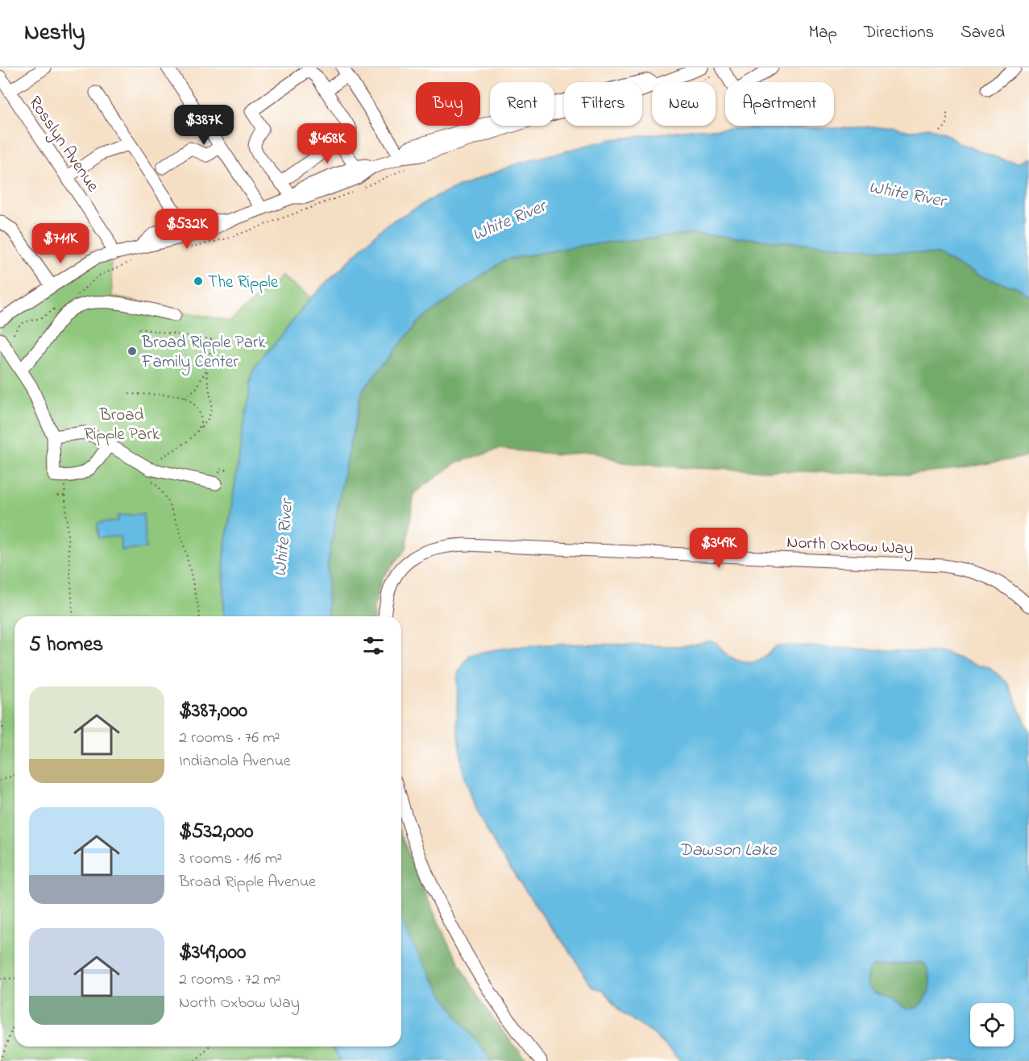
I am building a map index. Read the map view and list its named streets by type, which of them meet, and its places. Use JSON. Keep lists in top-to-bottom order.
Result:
{
  "streets": {
    "street": ["Rosslyn Avenue", "North Oxbow Way"]
  },
  "water": ["White River", "Dawson Lake"],
  "parks": ["Broad Ripple Park"],
  "places": ["The Ripple", "Broad Ripple Park Family Center"],
  "page": {
    "header": "Nestly",
    "nav": ["Map", "Directions", "Saved"],
    "chip": [
      "Buy",
      "Rent",
      "Filters",
      "New",
      "Apartment"
    ],
    "price": [
      "$387K",
      "$468K",
      "$532K",
      "$711K",
      "$349K"
    ],
    "heading": "5 homes",
    "list": [
      {
        "name": "$387,000",
        "note": "2 rooms · 76 m² · Indianola Avenue"
      },
      {
        "name": "$532,000",
        "note": "3 rooms · 116 m² · Broad Ripple Avenue"
      },
      {
        "name": "$349,000",
        "note": "2 rooms · 72 m² · North Oxbow Way"
      }
    ]
  }
}
